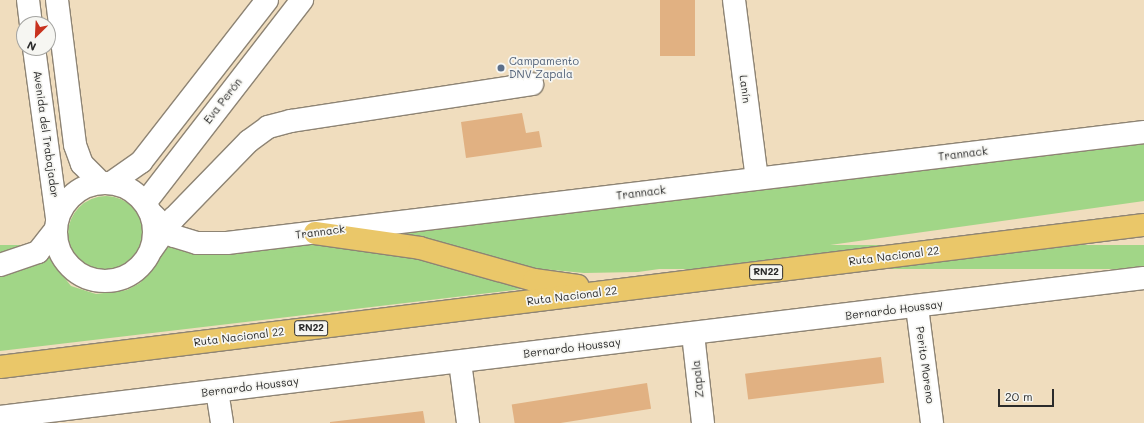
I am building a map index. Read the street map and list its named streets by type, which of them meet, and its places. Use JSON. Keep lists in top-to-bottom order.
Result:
{
  "streets": {
    "main road": ["Ruta Nacional 22", "RN22"],
    "street": [
      "Lanín",
      "Eva Perón",
      "Avenida del Trabajador",
      "Trannack",
      "Bernardo Houssay",
      "Perito Moreno",
      "Zapala"
    ]
  },
  "crossings": [
    ["Lanín", "Trannack"],
    ["Eva Perón", "Avenida del Trabajador"],
    ["Eva Perón", "Trannack"],
    ["Avenida del Trabajador", "Trannack"],
    ["Bernardo Houssay", "Perito Moreno"],
    ["Bernardo Houssay", "Zapala"]
  ],
  "places": ["Campamento DNV Zapala"],
  "scale_bar": "20 m",
  "north": "bottom left"
}
